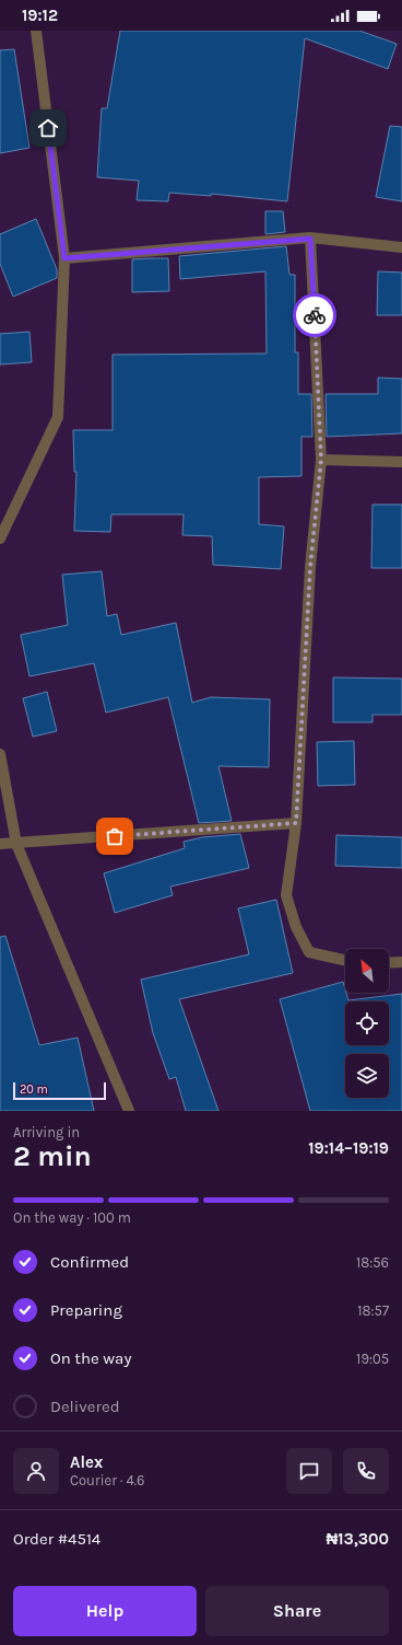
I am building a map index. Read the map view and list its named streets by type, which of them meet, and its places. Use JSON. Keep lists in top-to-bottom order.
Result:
{
  "scale_bar": "20 m",
  "north": "top left",
  "page": {
    "status": "19:12",
    "scale": "20 m",
    "heading": ["2 min", "Arriving in", "19:14–19:19"],
    "panel": [
      "Alex",
      "Courier · 4.6",
      "Order #4514",
      "₦13,300"
    ],
    "bar": "On the way · 100 m",
    "list": [
      ["Confirmed", "18:56"],
      ["Preparing", "18:57"],
      ["On the way", "19:05"],
      "Delivered"
    ],
    "buttons": ["Help", "Share"]
  }
}
